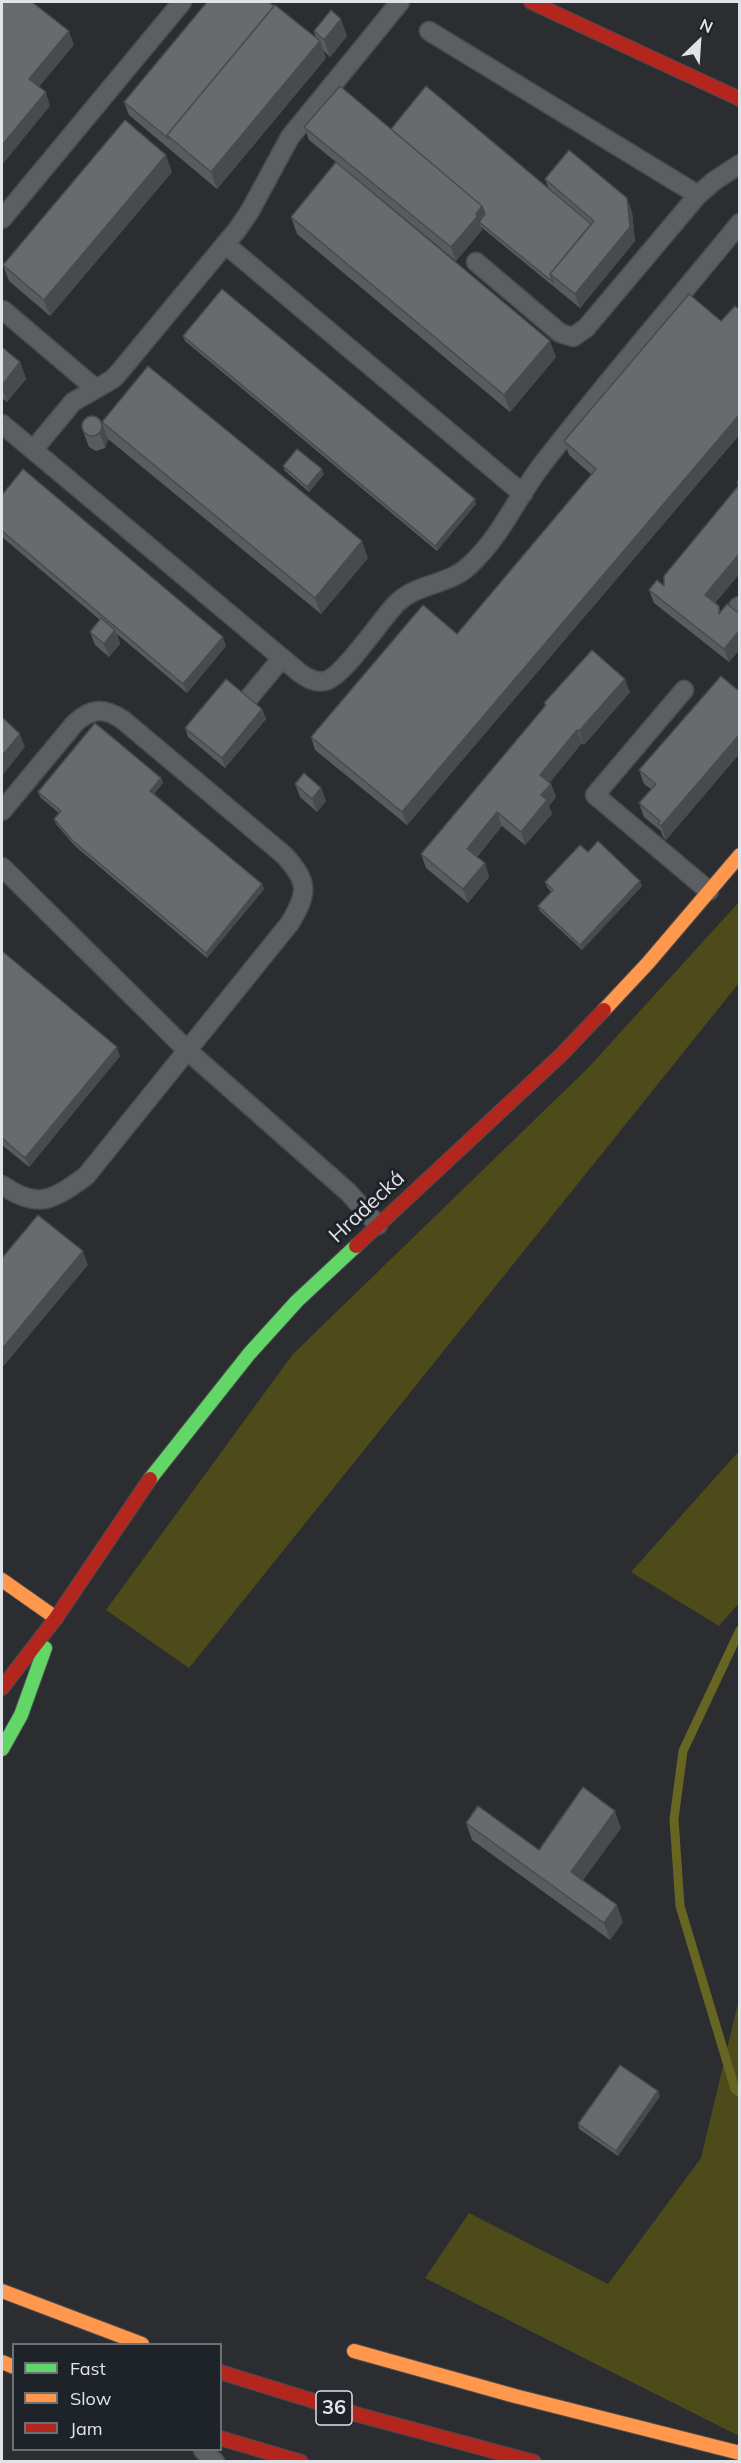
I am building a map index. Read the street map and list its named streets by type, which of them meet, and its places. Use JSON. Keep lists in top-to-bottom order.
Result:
{
  "streets": {
    "main road": ["Hradecká", "36"]
  },
  "legend": ["Fast", "Slow", "Jam"],
  "north": "top right"
}
